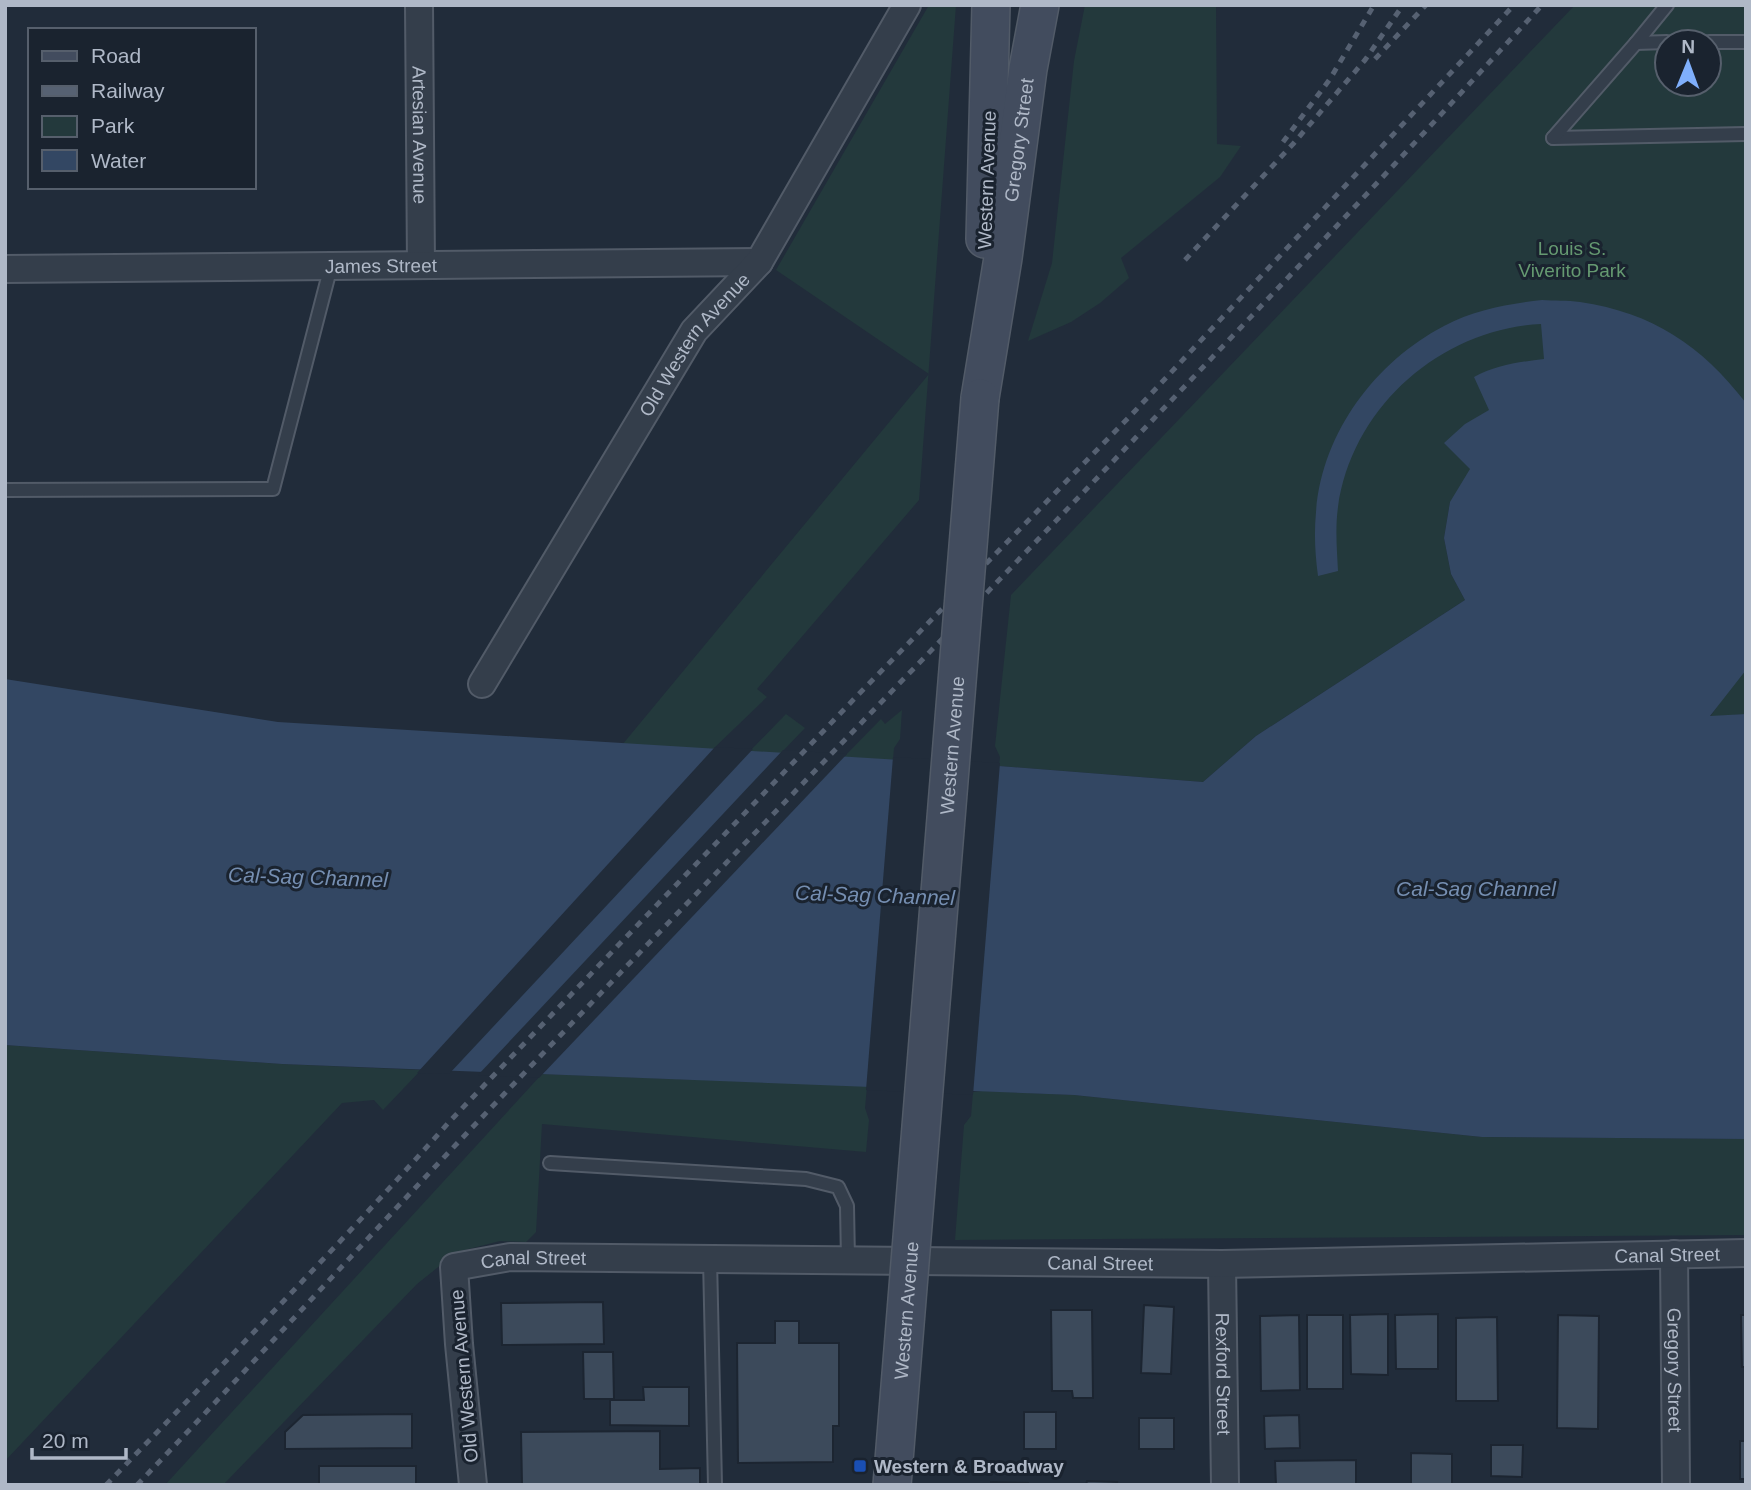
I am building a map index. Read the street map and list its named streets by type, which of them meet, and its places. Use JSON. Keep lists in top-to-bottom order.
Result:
{
  "streets": {
    "main road": ["Gregory Street", "Western Avenue"],
    "street": [
      "Artesian Avenue",
      "James Street",
      "Old Western Avenue",
      "Canal Street",
      "Rexford Street"
    ]
  },
  "crossings": [
    ["Artesian Avenue", "James Street"],
    ["Gregory Street", "Western Avenue"],
    ["Gregory Street", "Canal Street"],
    ["James Street", "Old Western Avenue"],
    ["Old Western Avenue", "Canal Street"],
    ["Canal Street", "Rexford Street"]
  ],
  "water": ["Cal-Sag Channel"],
  "parks": ["Louis S. Viverito Park"],
  "places": {
    "transit": ["Western & Broadway"]
  },
  "legend": [
    "Road",
    "Railway",
    "Park",
    "Water"
  ],
  "scale_bar": "20 m",
  "north": "top"
}
